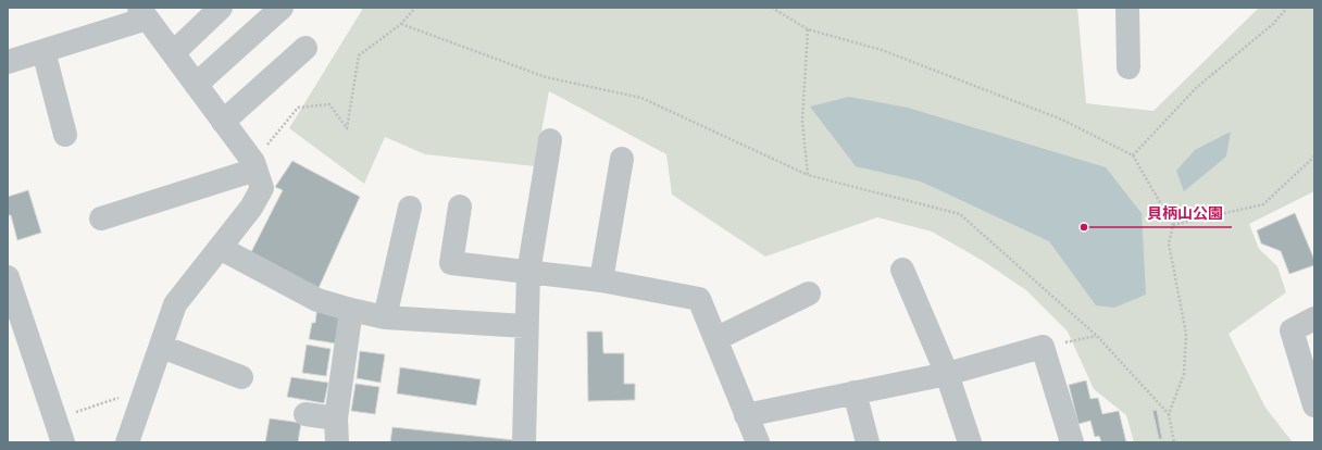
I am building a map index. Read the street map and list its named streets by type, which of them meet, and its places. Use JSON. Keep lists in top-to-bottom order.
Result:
{
  "places": ["貝柄山公園"]
}
